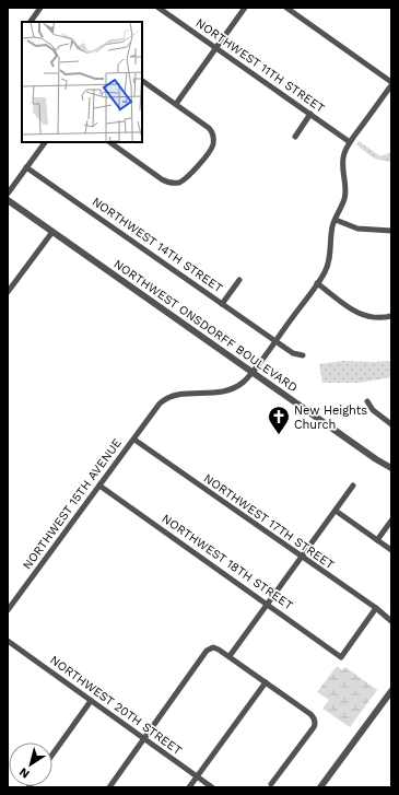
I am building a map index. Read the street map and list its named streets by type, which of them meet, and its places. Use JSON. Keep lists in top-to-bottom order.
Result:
{
  "streets": {
    "street": [
      "NORTHWEST 11TH STREET",
      "NORTHWEST 14TH STREET",
      "NORTHWEST ONSDORFF BOULEVARD",
      "NORTHWEST 15TH AVENUE",
      "NORTHWEST 17TH STREET",
      "NORTHWEST 18TH STREET",
      "NORTHWEST 20TH STREET"
    ]
  },
  "crossings": [
    ["NORTHWEST 11TH STREET", "NORTHWEST 15TH AVENUE"],
    ["NORTHWEST 14TH STREET", "NORTHWEST 15TH AVENUE"],
    ["NORTHWEST ONSDORFF BOULEVARD", "NORTHWEST 15TH AVENUE"],
    ["NORTHWEST 15TH AVENUE", "NORTHWEST 17TH STREET"],
    ["NORTHWEST 15TH AVENUE", "NORTHWEST 18TH STREET"],
    ["NORTHWEST 17TH STREET", "NORTHWEST 18TH STREET"]
  ],
  "places": {
    "church": ["New Heights Church"]
  },
  "north": "bottom left"
}
